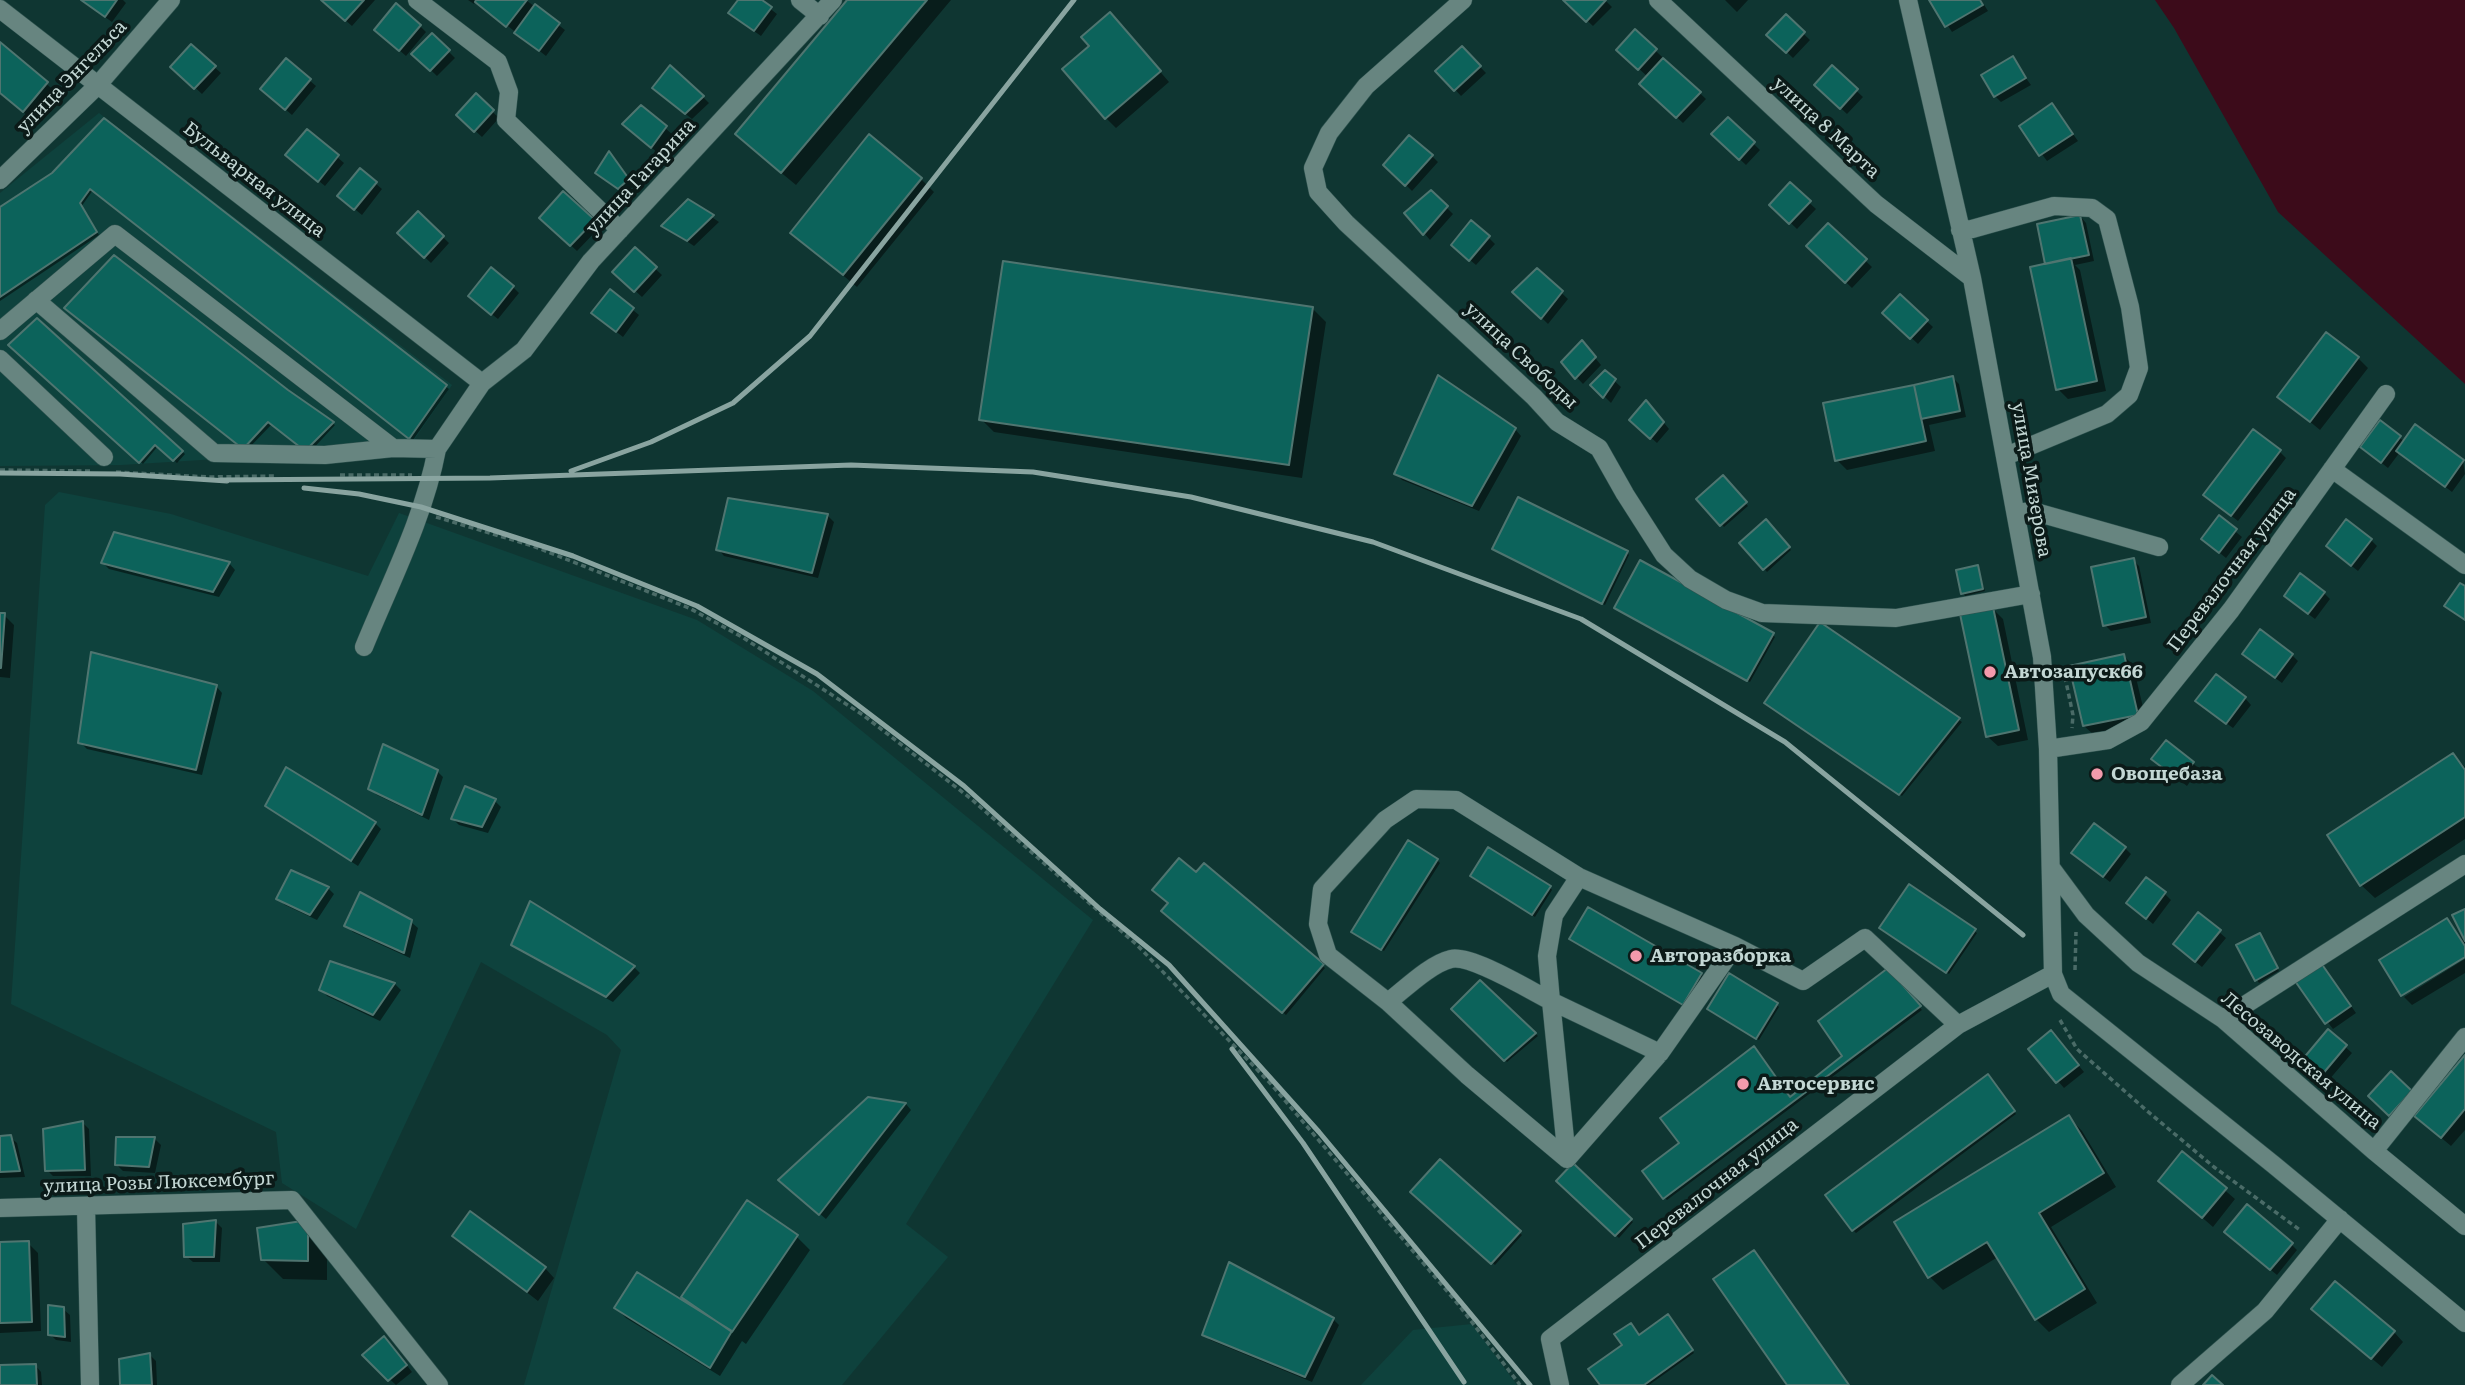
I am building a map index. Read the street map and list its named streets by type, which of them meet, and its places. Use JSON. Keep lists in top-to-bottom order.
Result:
{
  "streets": {
    "street": [
      "улица Энгельса",
      "улица 8 Марта",
      "улица Гагарина",
      "Бульварная улица",
      "улица Свободы",
      "улица Мизерова",
      "Перевалочная улица",
      "Лесозаводская улица",
      "улица Розы Люксембург"
    ]
  },
  "crossings": [
    ["улица Энгельса", "Бульварная улица"],
    ["улица 8 Марта", "улица Мизерова"],
    ["улица Гагарина", "Бульварная улица"],
    ["улица Свободы", "улица Мизерова"],
    ["улица Мизерова", "Перевалочная улица"],
    ["улица Мизерова", "Лесозаводская улица"]
  ],
  "places": [
    "Автозапуск66",
    "Овощебаза",
    "Авторазборка",
    "Автосервис"
  ]
}
